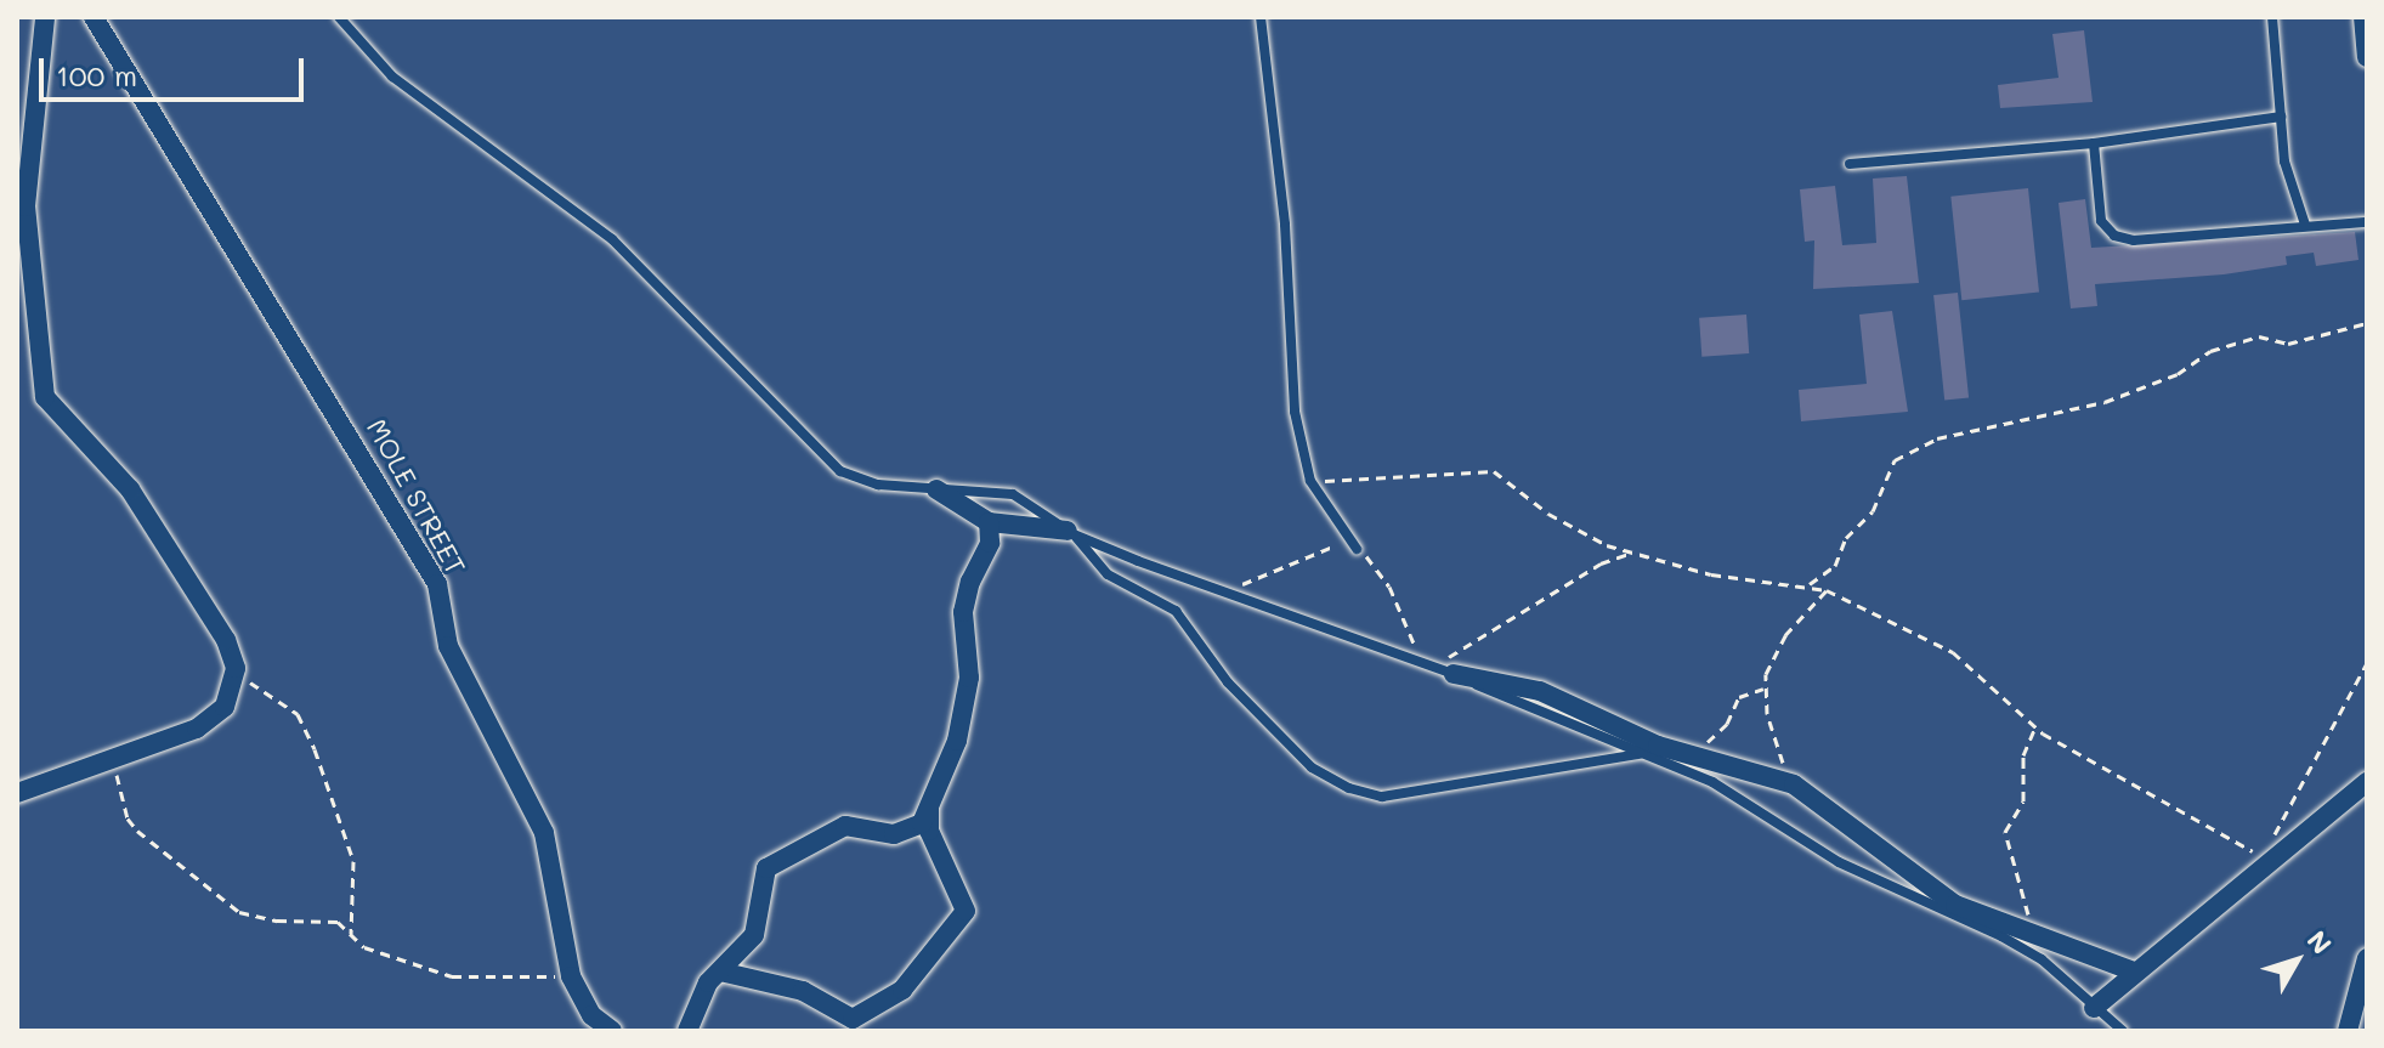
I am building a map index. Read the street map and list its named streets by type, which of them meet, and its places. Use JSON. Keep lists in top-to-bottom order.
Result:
{
  "streets": {
    "street": ["MOLE STREET"]
  },
  "scale_bar": "100 m",
  "north": "top right"
}
